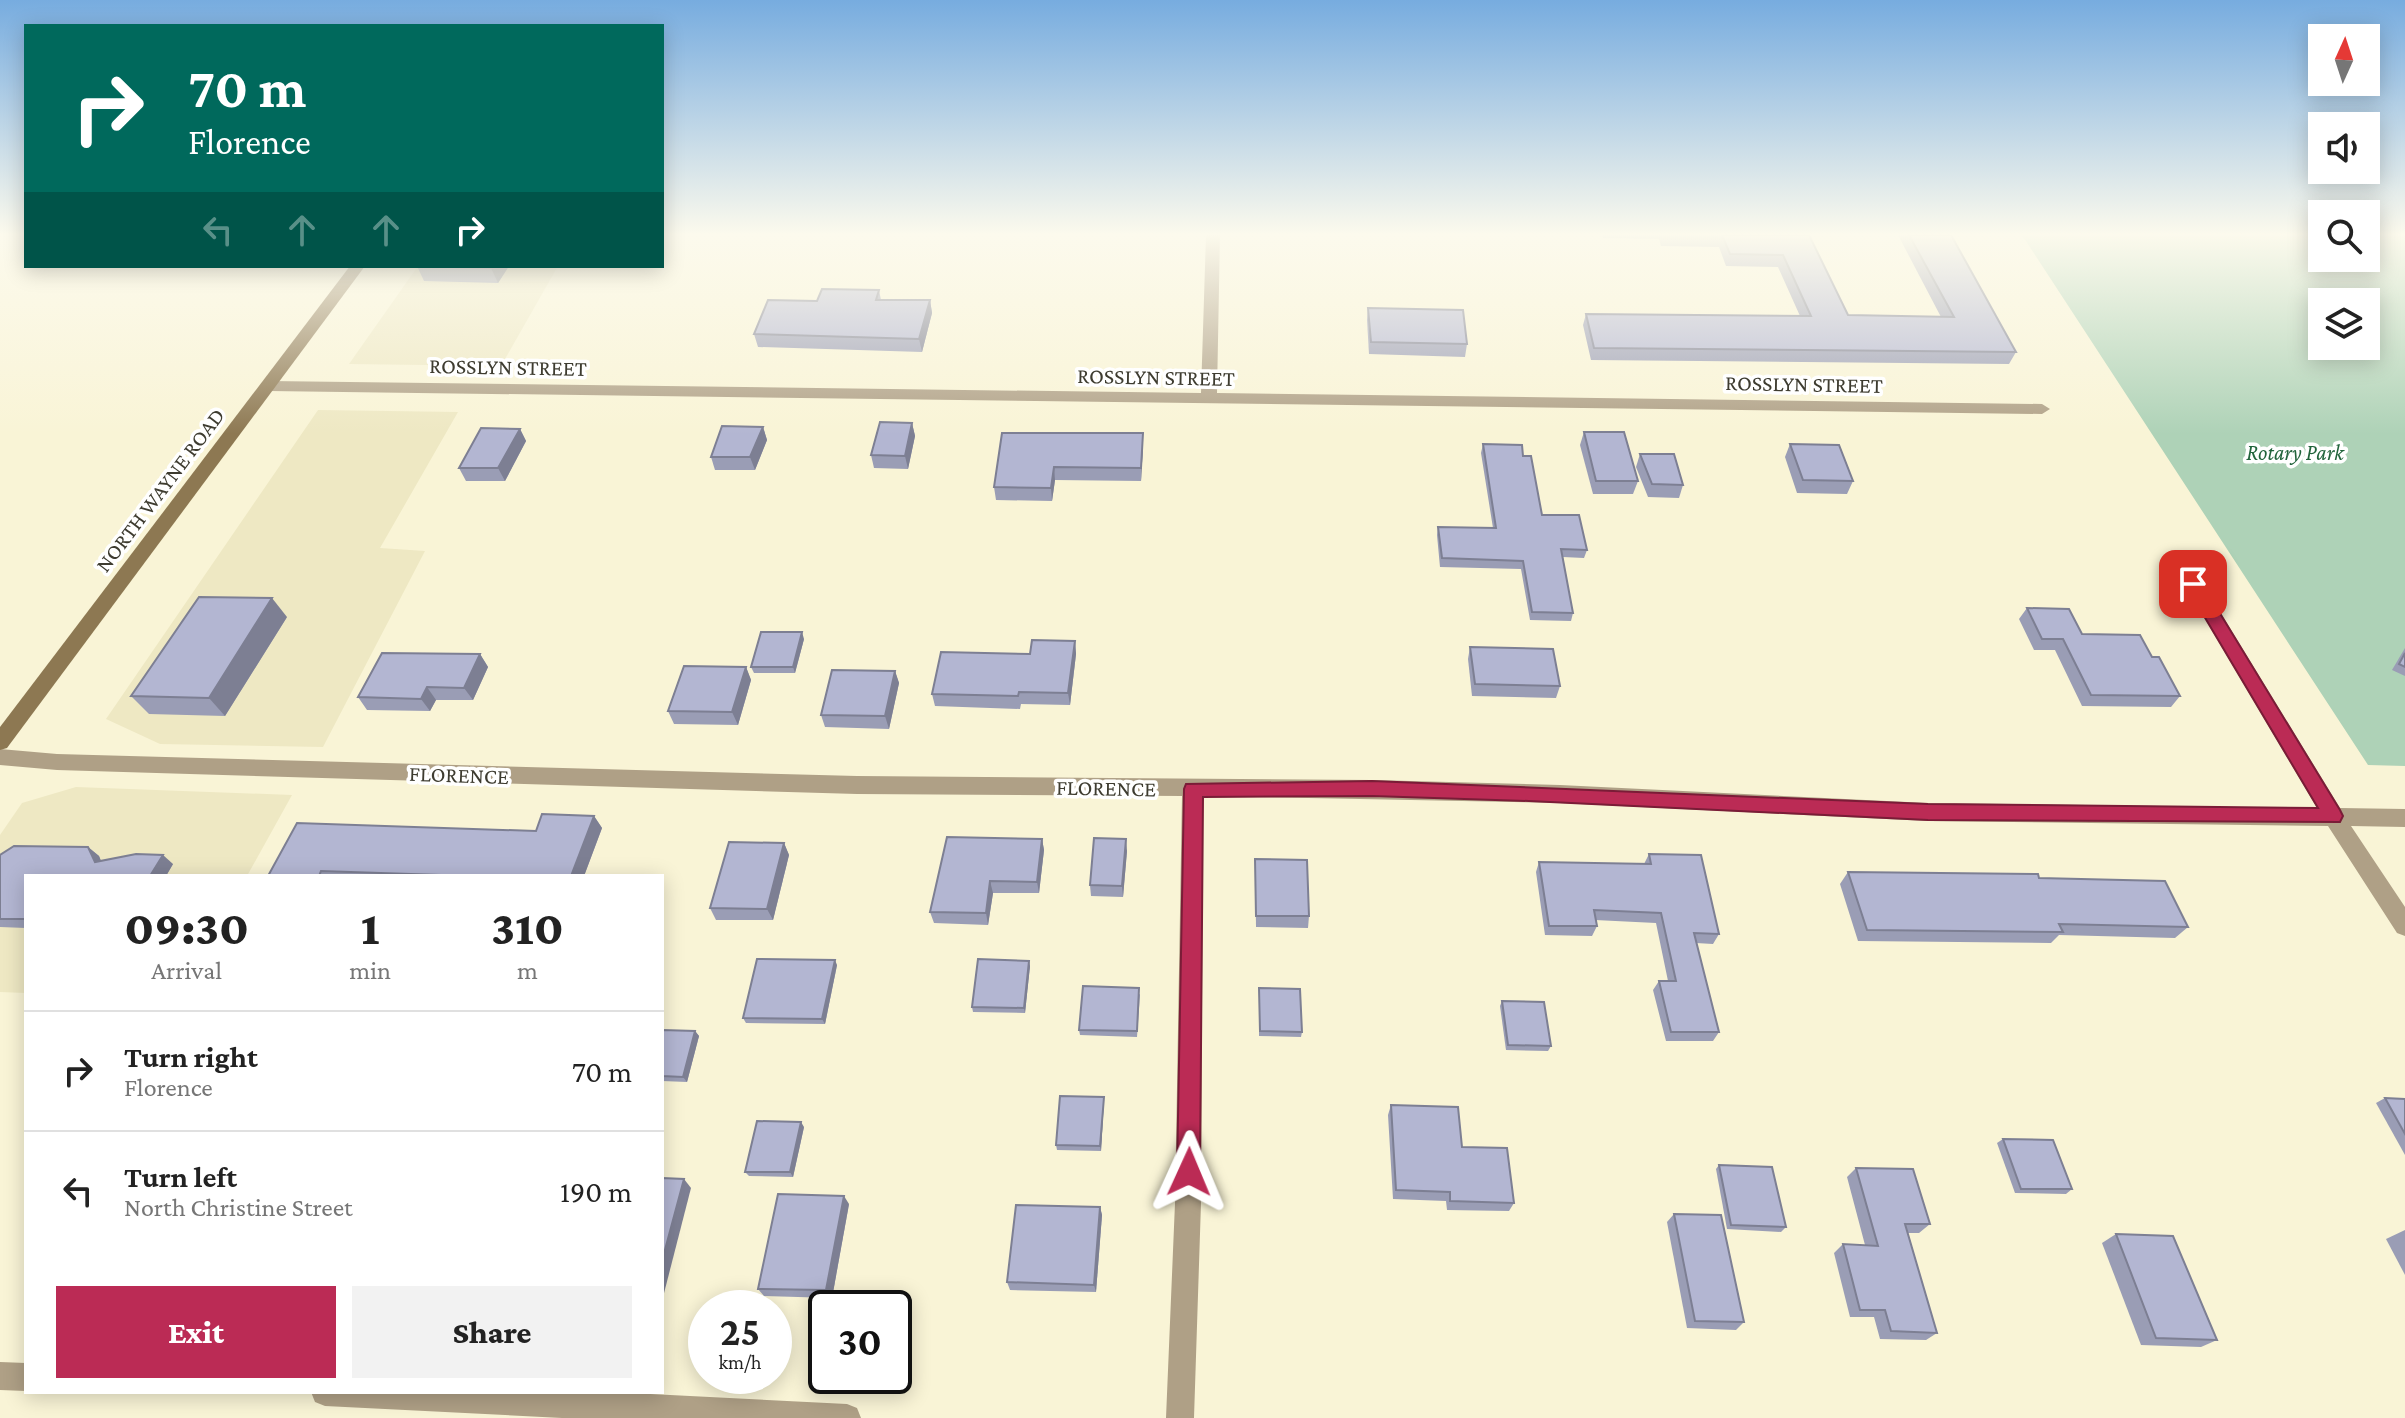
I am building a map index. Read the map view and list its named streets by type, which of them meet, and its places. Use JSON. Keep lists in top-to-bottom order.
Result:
{
  "streets": {
    "main road": ["NORTH WAYNE ROAD"],
    "street": ["ROSSLYN STREET", "FLORENCE"]
  },
  "crossings": [
    ["ROSSLYN STREET", "NORTH WAYNE ROAD"]
  ],
  "parks": ["Rotary Park"],
  "north": "top",
  "page": {
    "turn": ["70 m", "Florence"],
    "eta": [
      "09:30",
      "Arrival",
      "1",
      "min",
      "310",
      "m"
    ],
    "list": [
      {
        "name": "Turn right",
        "note": "Florence",
        "value": "70 m"
      },
      {
        "name": "Turn left",
        "note": "North Christine Street",
        "value": "190 m"
      }
    ],
    "buttons": ["Exit", "Share"],
    "speed": "25 km/h",
    "limit": "30"
  }
}
